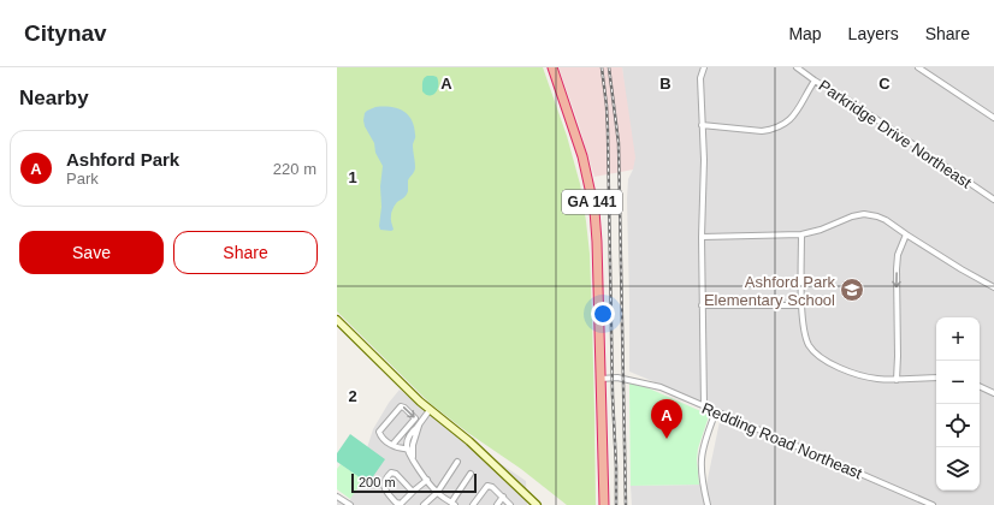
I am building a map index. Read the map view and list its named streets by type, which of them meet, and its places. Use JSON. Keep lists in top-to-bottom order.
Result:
{
  "streets": {
    "highway": ["GA 141"],
    "street": ["Parkridge Drive Northeast", "Redding Road Northeast"]
  },
  "crossings": [
    ["GA 141", "Redding Road Northeast"]
  ],
  "places": {
    "school or university": ["Ashford Park Elementary School"]
  },
  "scale_bar": "200 m",
  "page": {
    "header": "Citynav",
    "nav": ["Map", "Layers", "Share"],
    "heading": "Nearby",
    "list": [
      {
        "mark": "A",
        "name": "Ashford Park",
        "note": "Park",
        "value": "220 m"
      }
    ],
    "buttons": ["Save", "Share"],
    "map_buttons": ["+", "−"],
    "pins": "A",
    "scale": "200 m"
  },
  "grid": {
    "columns": ["A", "B", "C"],
    "rows": ["1", "2"]
  }
}
